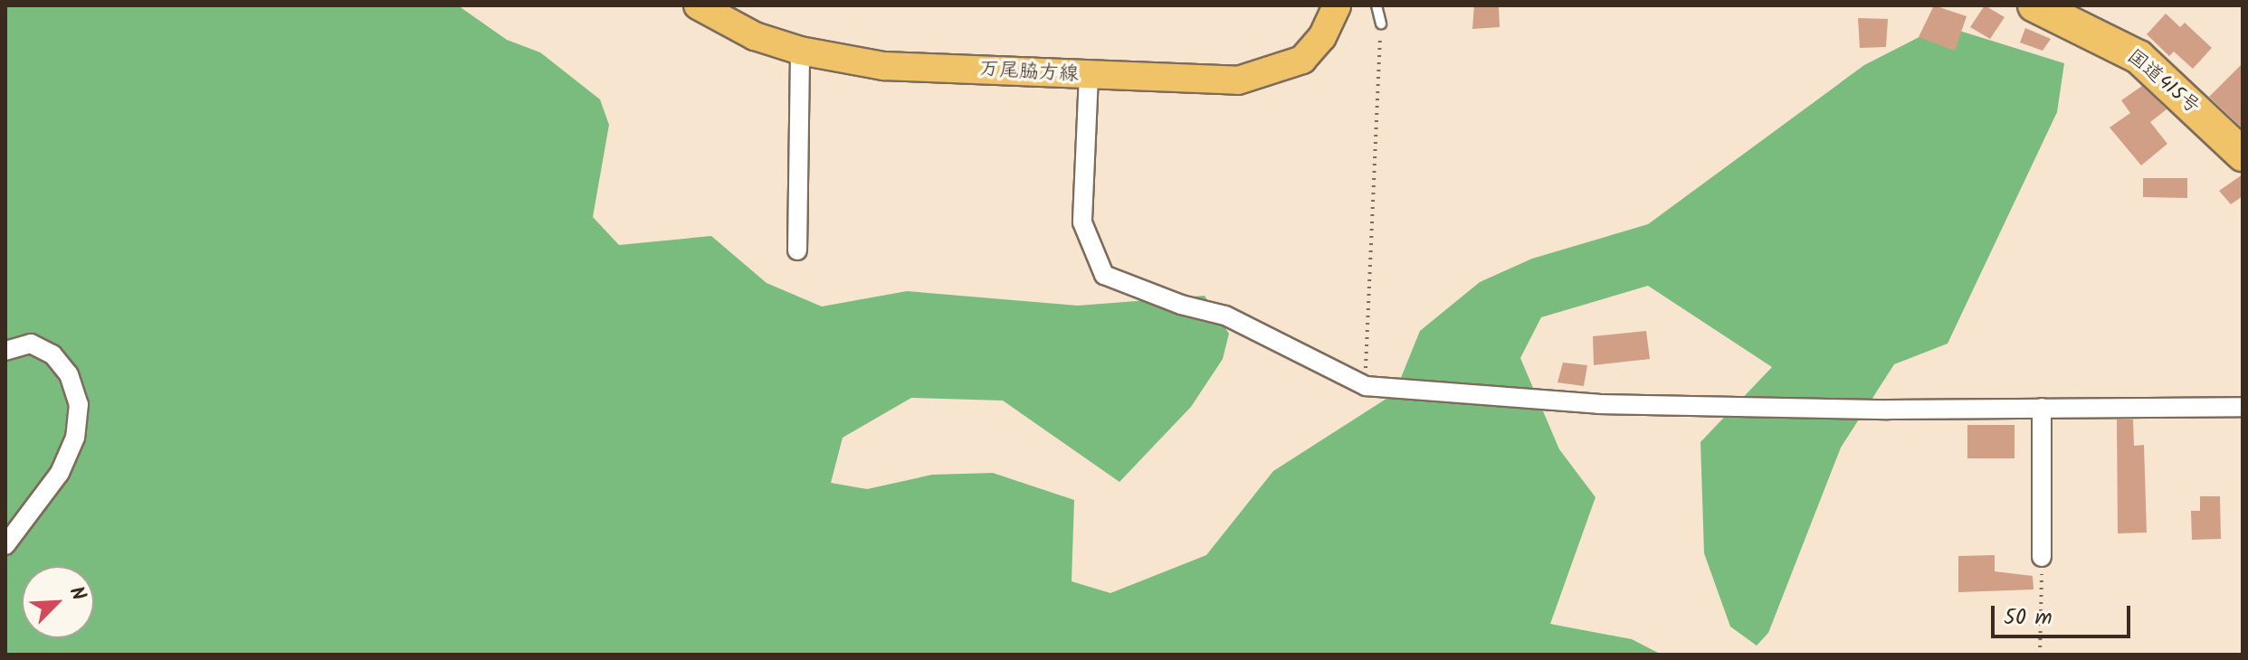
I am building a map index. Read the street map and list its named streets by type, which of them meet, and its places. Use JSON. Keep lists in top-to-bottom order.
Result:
{
  "streets": {
    "highway": ["国道415号"],
    "main road": ["万尾脇方線"]
  },
  "scale_bar": "50 m",
  "north": "top right"
}
